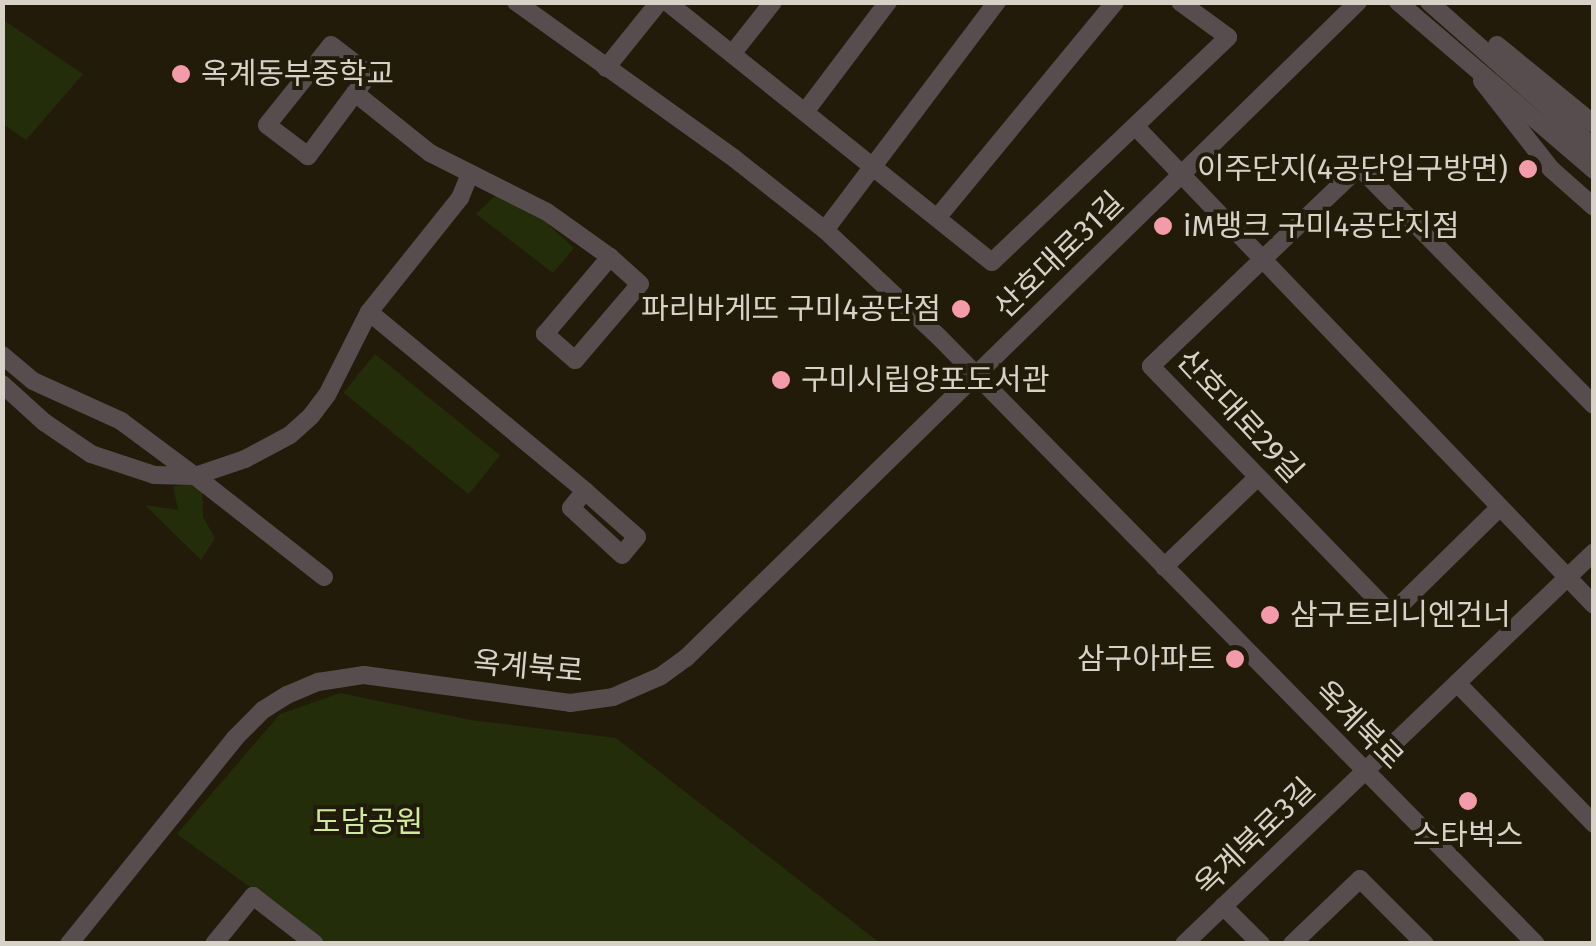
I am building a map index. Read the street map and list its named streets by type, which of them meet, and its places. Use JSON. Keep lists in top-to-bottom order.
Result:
{
  "streets": {
    "street": [
      "산호대로31길",
      "산호대로29길",
      "옥계북로",
      "옥계북로3길"
    ]
  },
  "crossings": [
    ["산호대로31길", "옥계북로"],
    ["옥계북로", "옥계북로3길"]
  ],
  "parks": ["도담공원"],
  "places": [
    "옥계동부중학교",
    "이주단지(4공단입구방면)",
    "iM뱅크 구미4공단지점",
    "파리바게뜨 구미4공단점",
    "구미시립양포도서관",
    "삼구트리니엔건너",
    "삼구아파트",
    "스타벅스"
  ]
}
